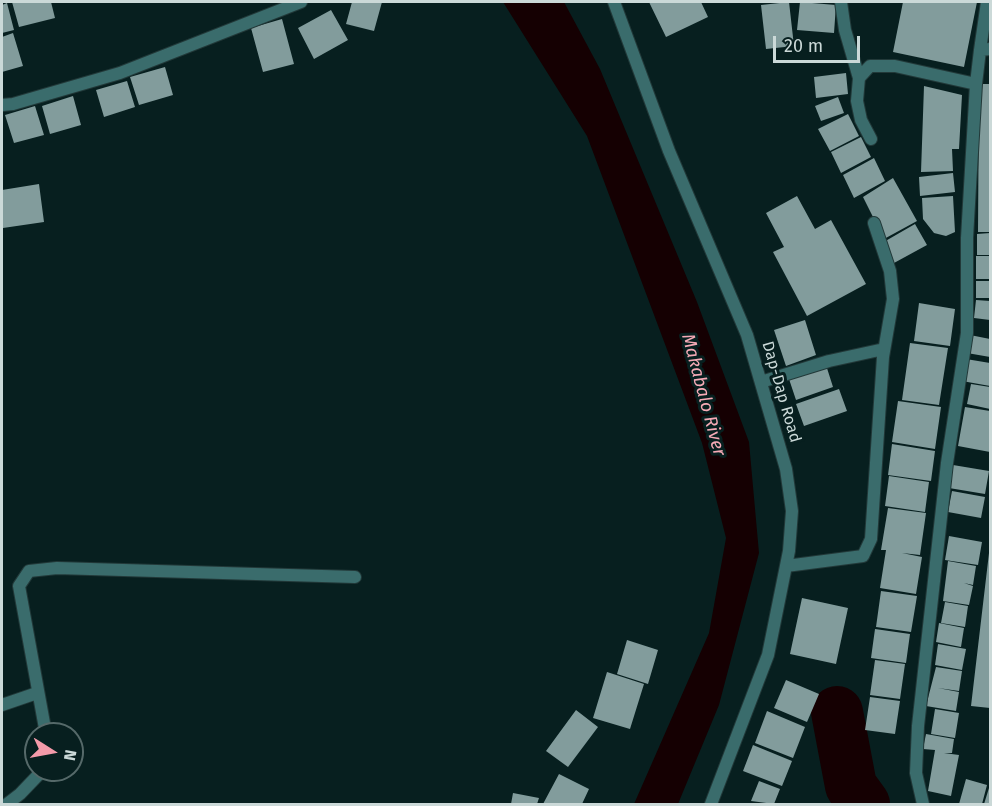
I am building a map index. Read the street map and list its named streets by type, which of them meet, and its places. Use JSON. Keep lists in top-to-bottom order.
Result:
{
  "streets": {
    "street": ["Dap-Dap Road"]
  },
  "water": ["Makabalo River"],
  "scale_bar": "20 m",
  "north": "right"
}
